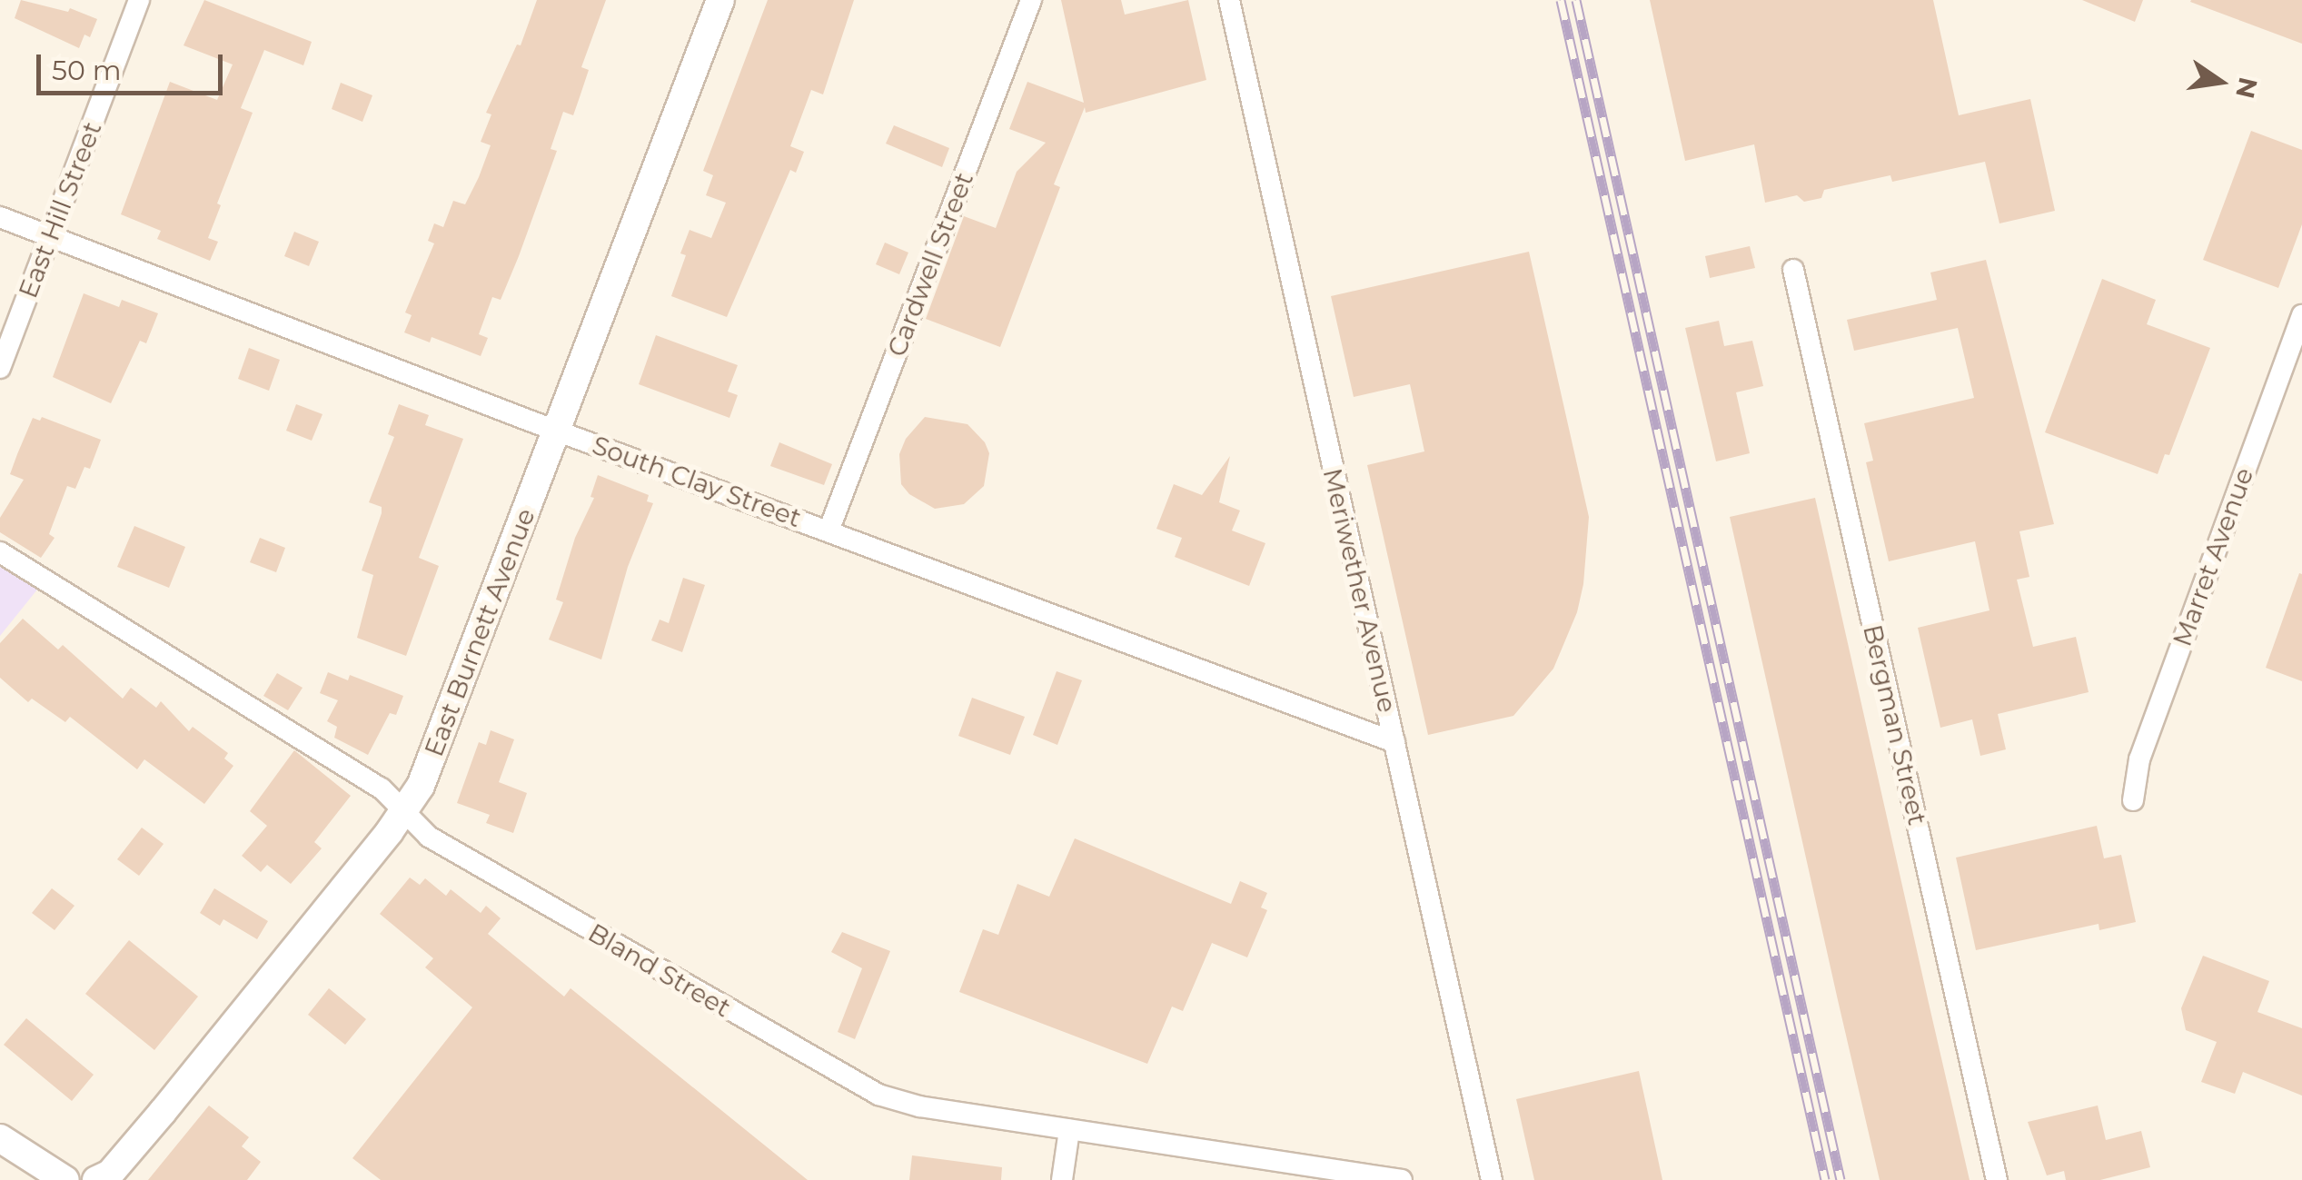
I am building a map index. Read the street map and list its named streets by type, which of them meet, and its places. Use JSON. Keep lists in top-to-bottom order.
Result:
{
  "streets": {
    "street": [
      "East Hill Street",
      "Cardwell Street",
      "South Clay Street",
      "Marret Avenue",
      "Meriwether Avenue",
      "East Burnett Avenue",
      "Bergman Street",
      "Bland Street"
    ]
  },
  "crossings": [
    ["East Hill Street", "South Clay Street"],
    ["Cardwell Street", "South Clay Street"],
    ["South Clay Street", "Meriwether Avenue"],
    ["South Clay Street", "East Burnett Avenue"],
    ["East Burnett Avenue", "Bland Street"]
  ],
  "scale_bar": "50 m",
  "north": "right"
}
